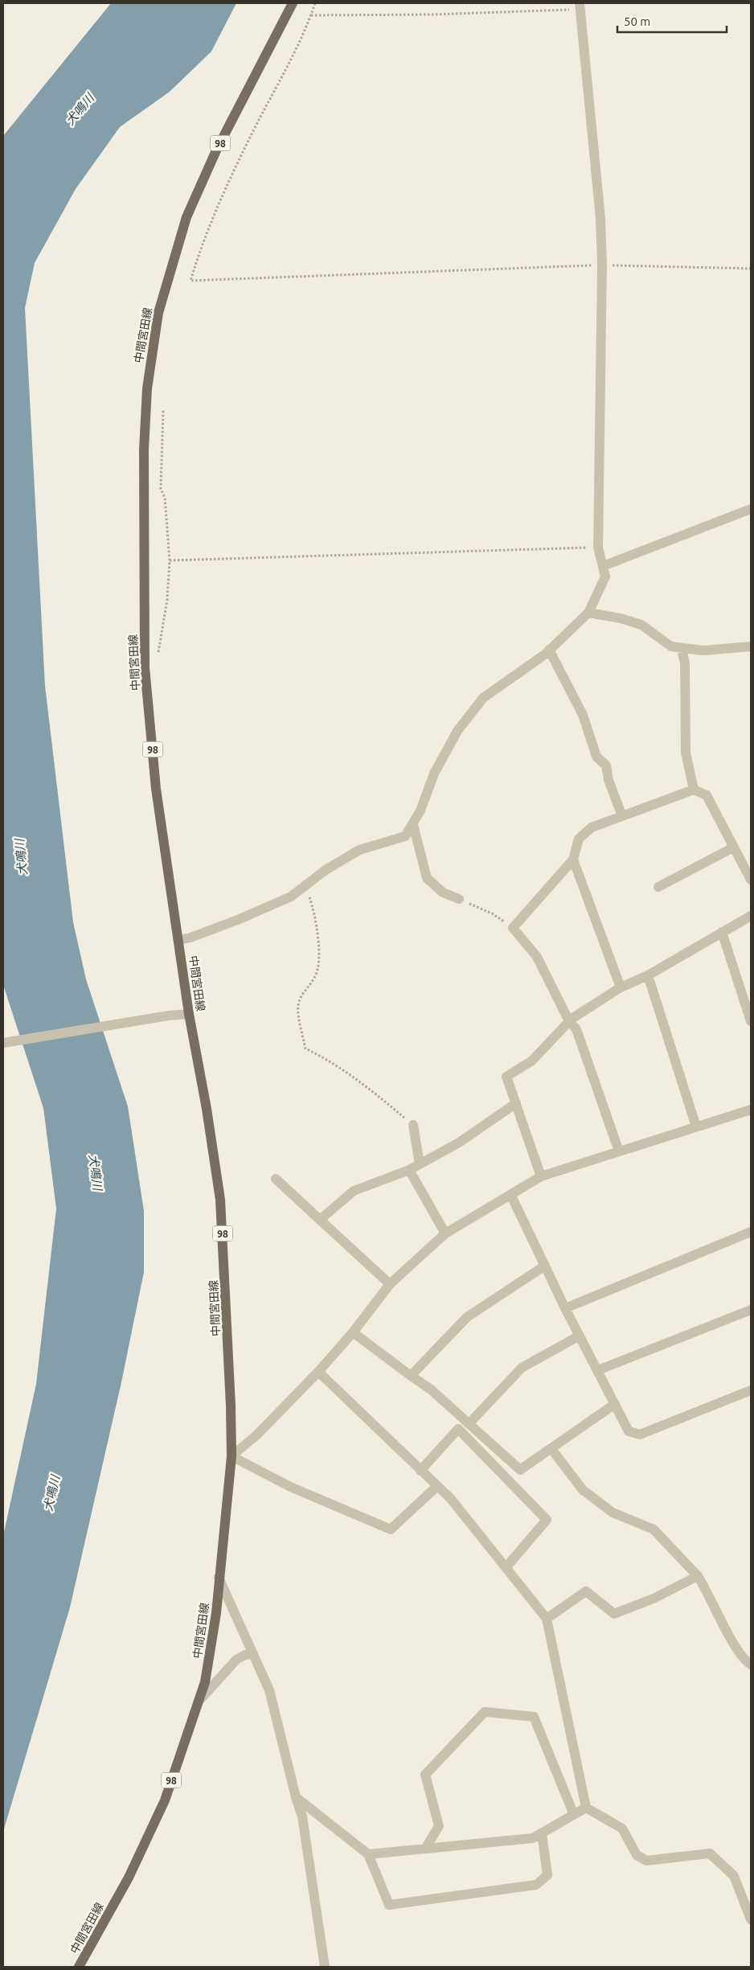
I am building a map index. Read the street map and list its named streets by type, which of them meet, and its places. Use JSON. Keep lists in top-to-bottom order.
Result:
{
  "streets": {
    "main road": ["98", "中間宮田線"]
  },
  "water": ["犬鳴川"],
  "scale_bar": "50 m"
}
